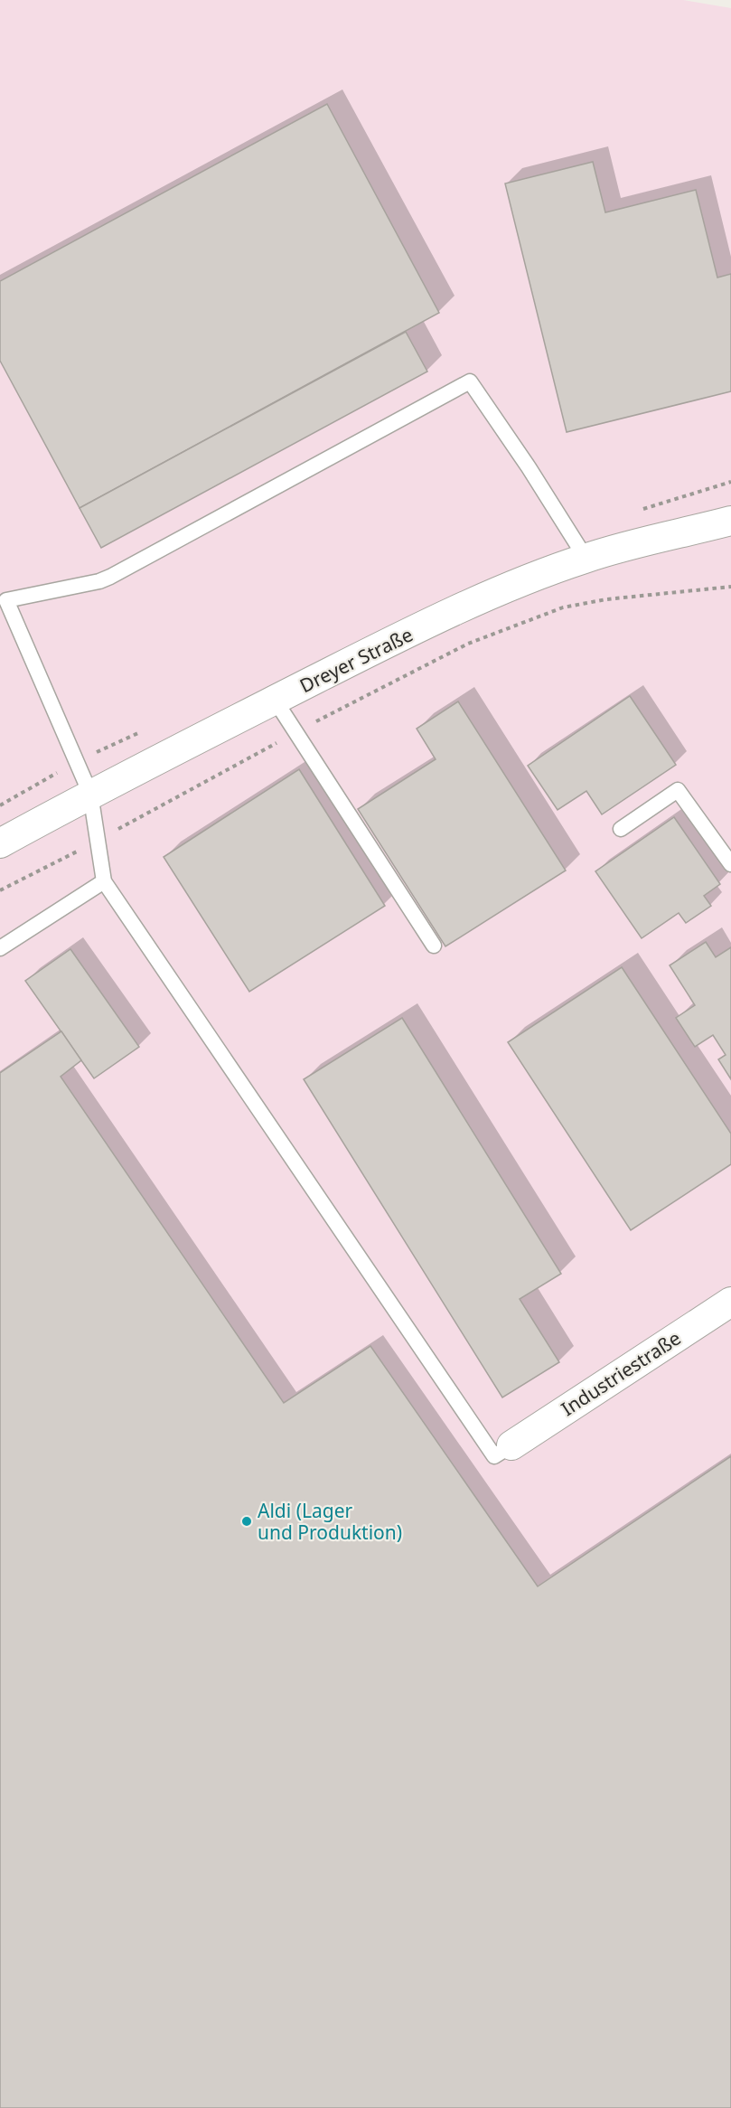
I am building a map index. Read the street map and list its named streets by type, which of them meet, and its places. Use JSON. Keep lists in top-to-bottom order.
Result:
{
  "streets": {
    "street": ["Dreyer Straße", "Industriestraße"]
  },
  "places": ["Aldi (Lager und Produktion)"]
}
